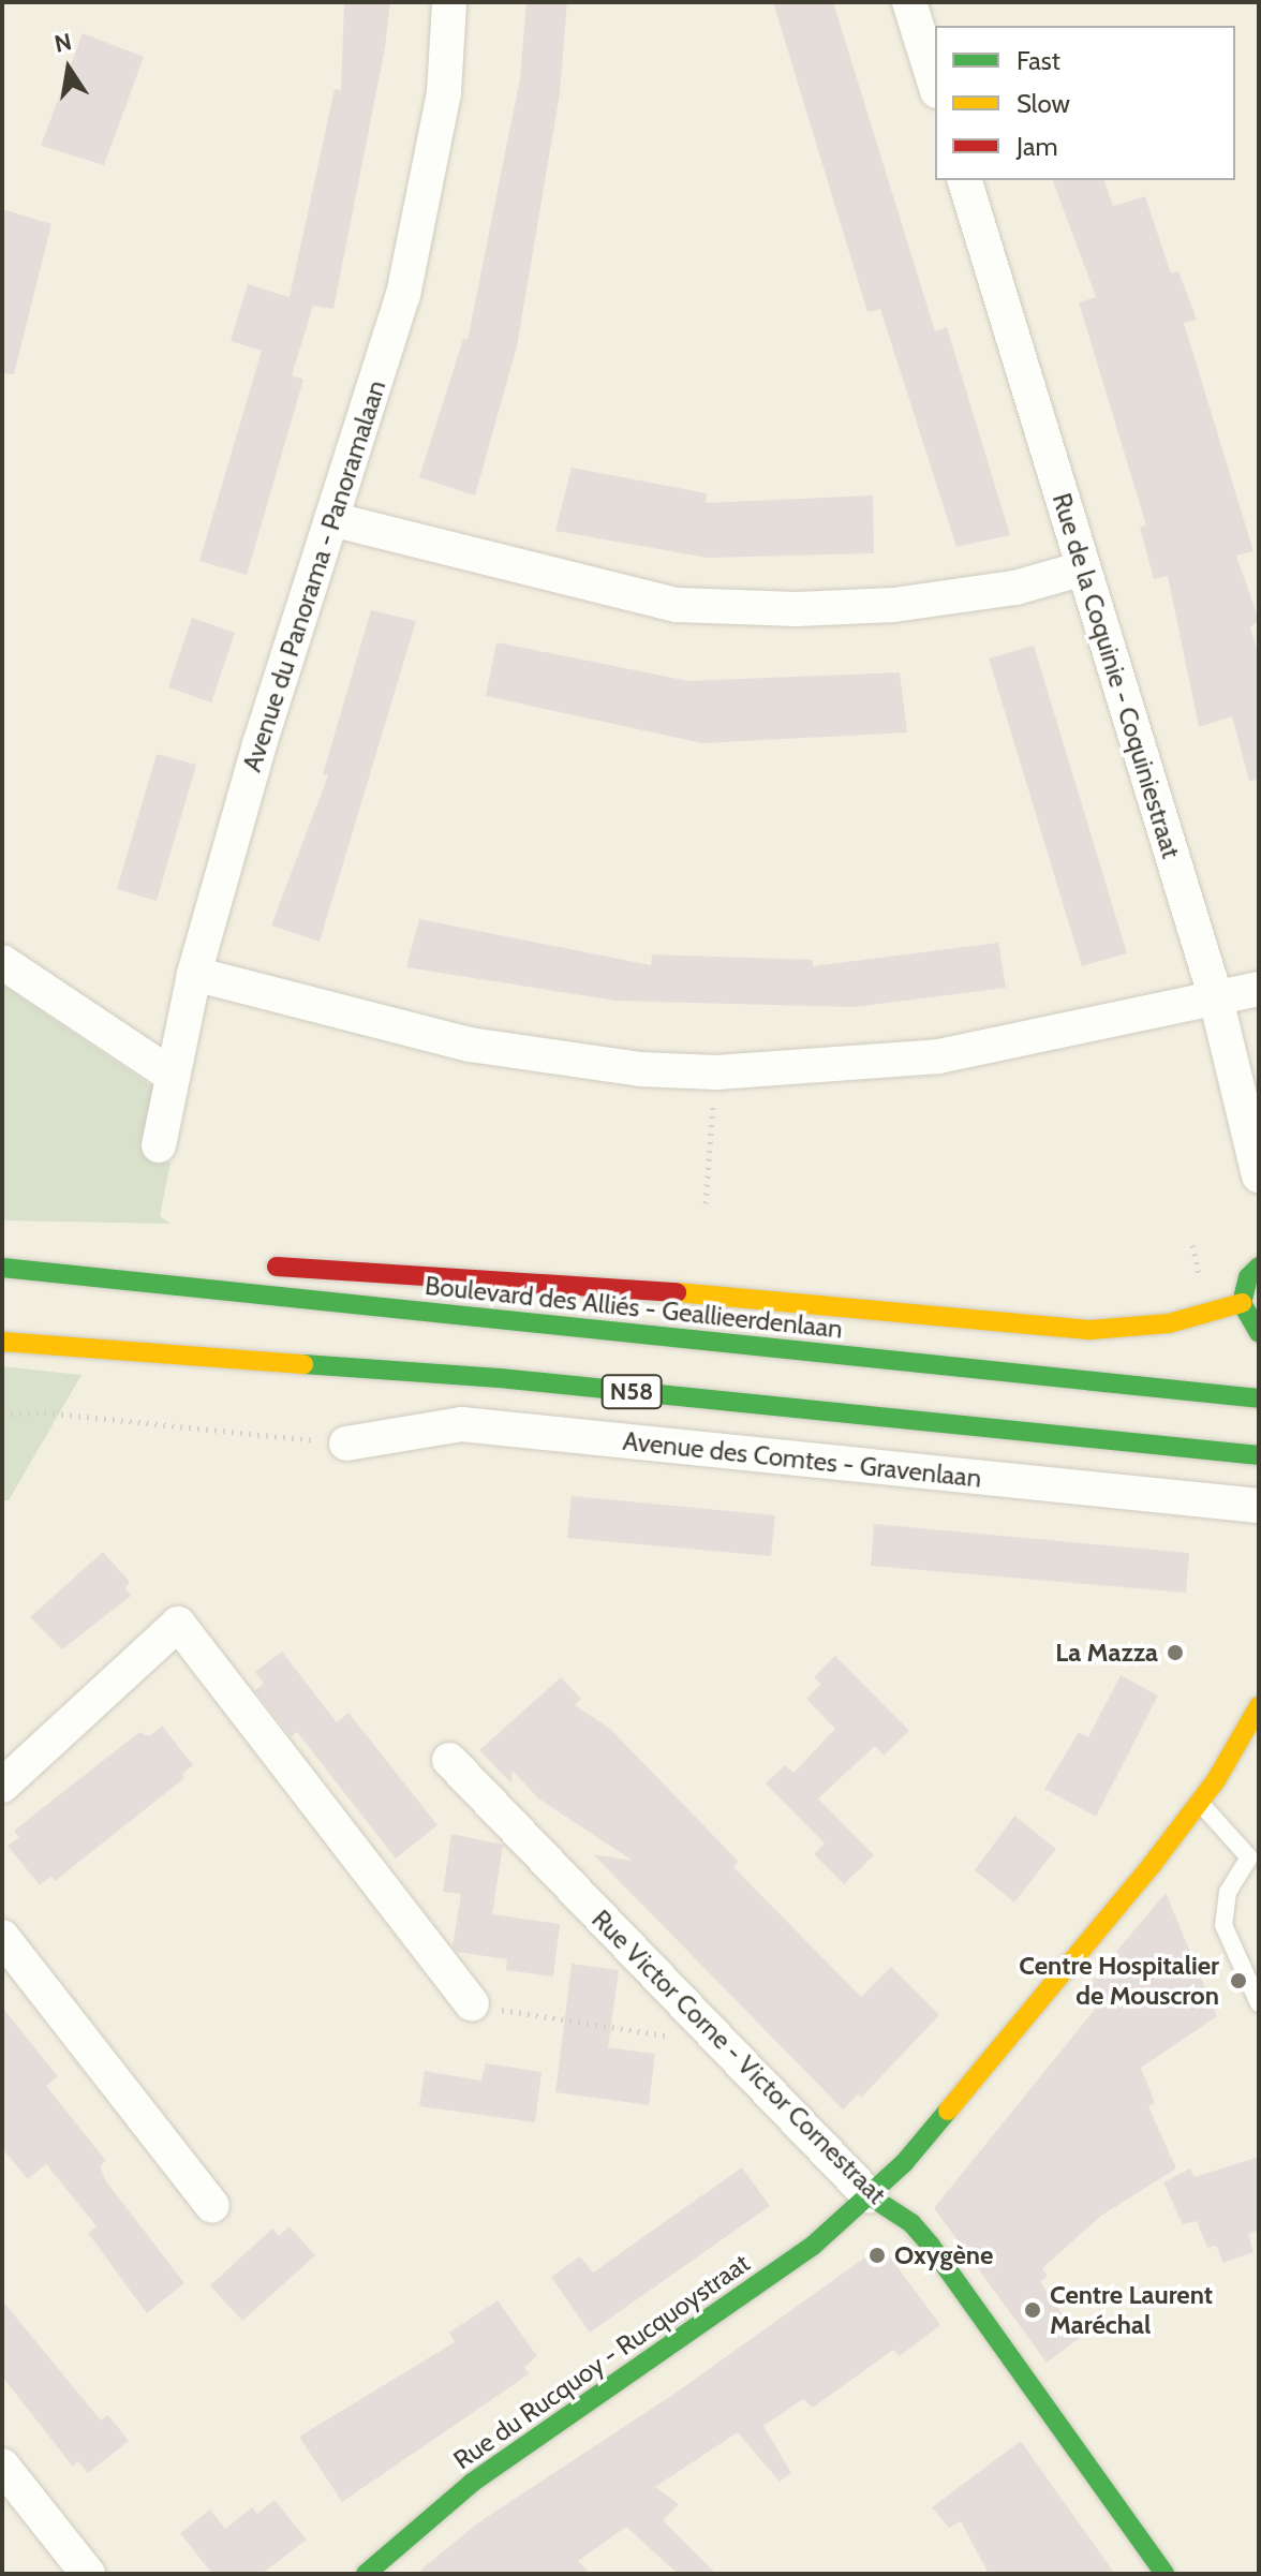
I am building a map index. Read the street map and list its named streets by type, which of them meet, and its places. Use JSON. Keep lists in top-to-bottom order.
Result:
{
  "streets": {
    "main road": [
      "Boulevard des Alliés - Geallieerdenlaan",
      "N58",
      "Rue Victor Corne - Victor Cornestraat",
      "Rue du Rucquoy - Rucquoystraat"
    ],
    "street": ["Avenue du Panorama - Panoramalaan", "Rue de la Coquinie - Coquiniestraat", "Avenue des Comtes - Gravenlaan"]
  },
  "crossings": [
    ["Rue Victor Corne - Victor Cornestraat", "Rue du Rucquoy - Rucquoystraat"]
  ],
  "places": [
    "La Mazza",
    "Centre Hospitalier de Mouscron",
    "Oxygène",
    "Centre Laurent Maréchal"
  ],
  "legend": ["Fast", "Slow", "Jam"],
  "north": "top"
}
